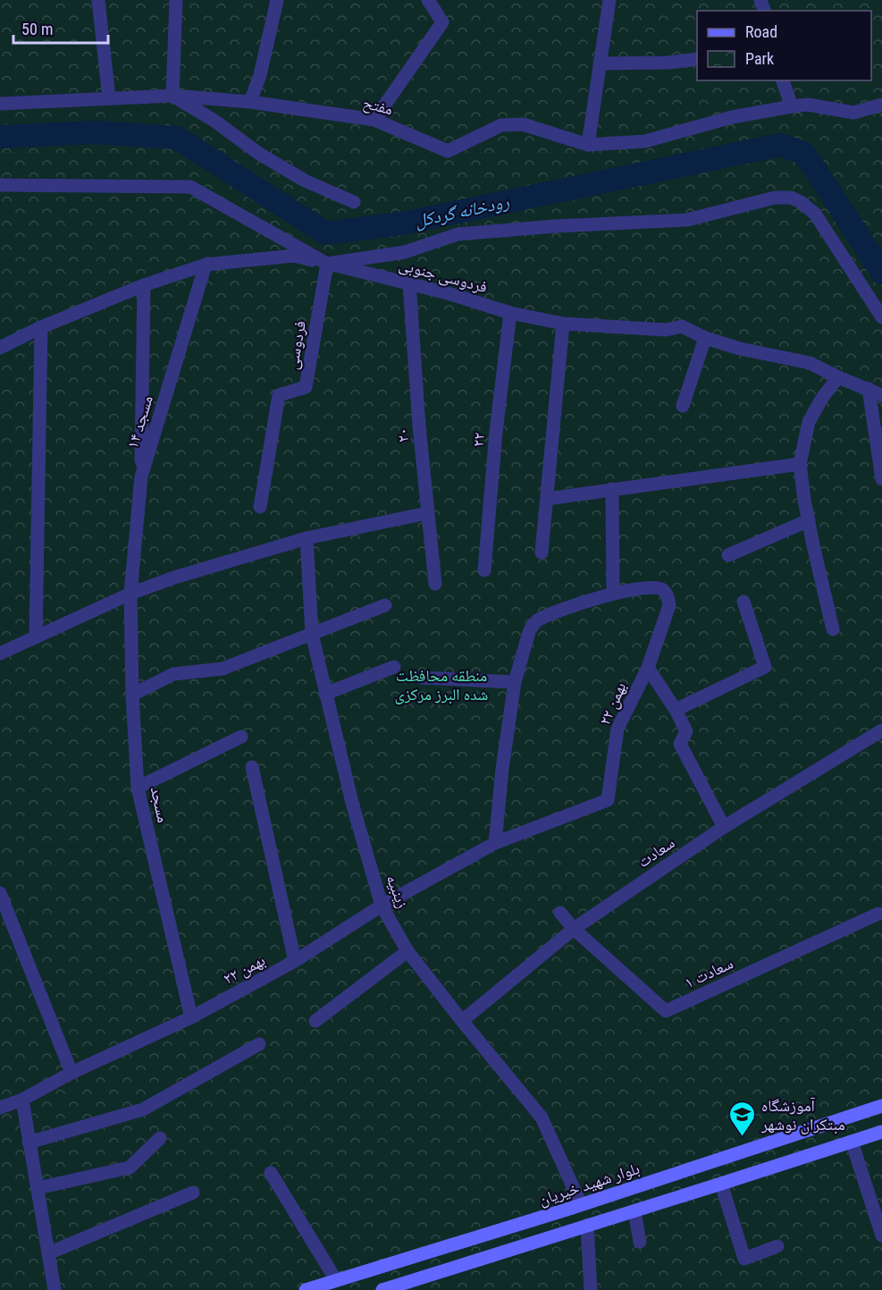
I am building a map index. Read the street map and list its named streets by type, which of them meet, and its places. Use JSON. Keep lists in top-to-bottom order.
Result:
{
  "streets": {
    "main road": ["بلوار شهید خیریان"],
    "street": [
      "مفتح",
      "فردوسی جنوبی",
      "فردوسی",
      "مسجد ۱۴",
      "۲۰",
      "۲۲",
      "۲۲ بهمن",
      "مسجد",
      "سعادت",
      "زینبیه",
      "سعادت ۱"
    ]
  },
  "crossings": [
    ["فردوسی جنوبی", "فردوسی"],
    ["فردوسی جنوبی", "مسجد ۱۴"],
    ["فردوسی جنوبی", "۲۰"],
    ["فردوسی جنوبی", "۲۲"],
    ["مسجد ۱۴", "مسجد"],
    ["۲۲ بهمن", "مسجد"],
    ["۲۲ بهمن", "زینبیه"],
    ["سعادت", "زینبیه"],
    ["سعادت", "سعادت ۱"],
    ["زینبیه", "بلوار شهید خیریان"]
  ],
  "water": ["رودخانه گردکل"],
  "parks": ["منطقه محافظت شده البرز مرکزی"],
  "places": {
    "school or university": ["آموزشگاه مبتکران نوشهر"]
  },
  "legend": ["Road", "Park"],
  "scale_bar": "50 m"
}
